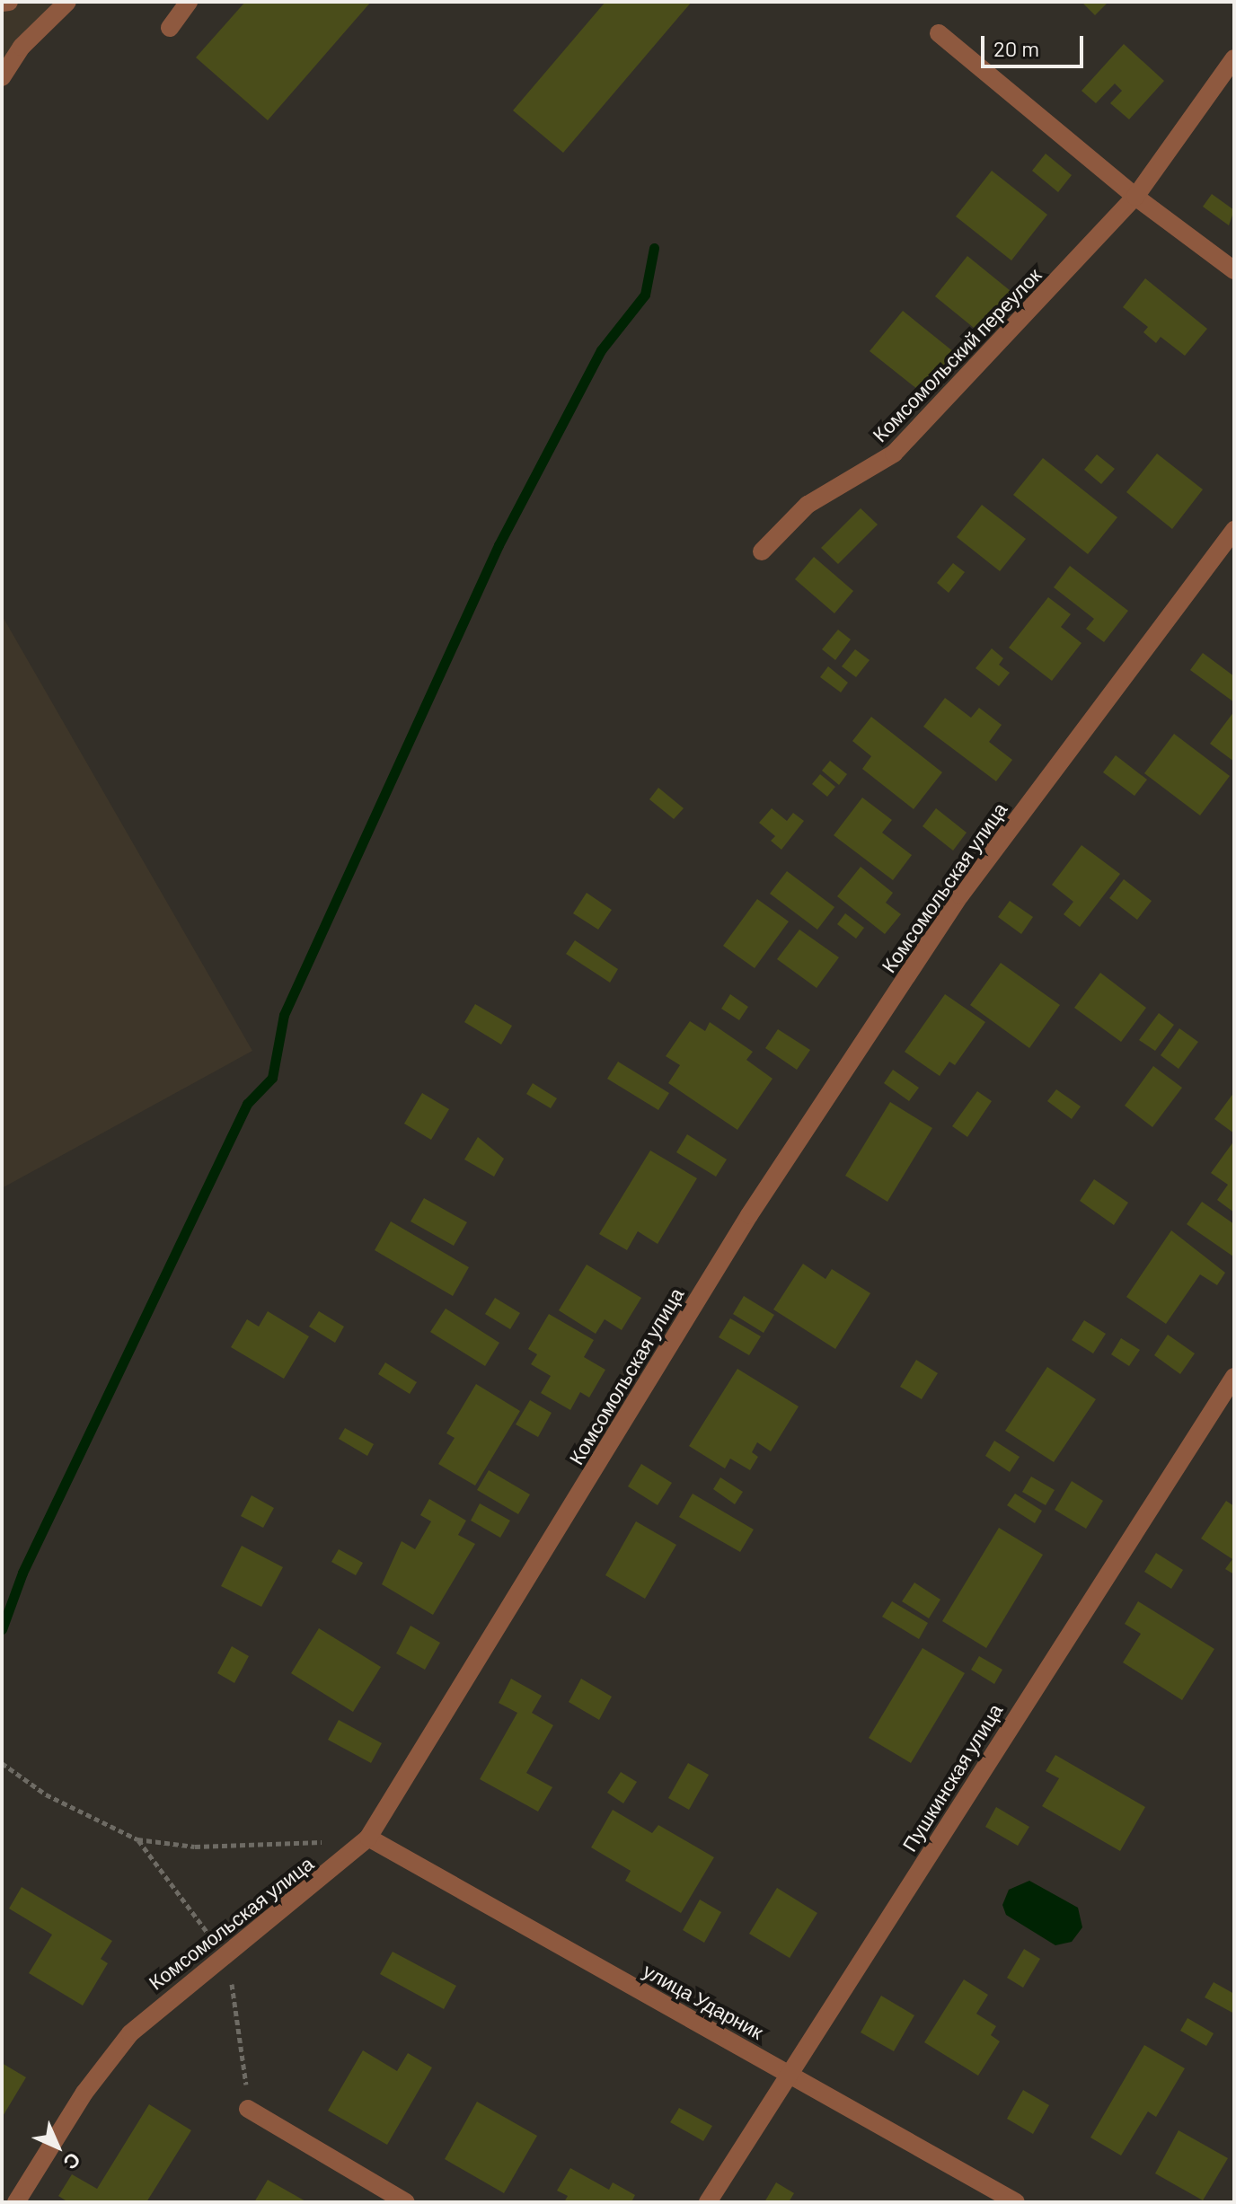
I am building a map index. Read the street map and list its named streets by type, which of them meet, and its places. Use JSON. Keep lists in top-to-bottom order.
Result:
{
  "streets": {
    "street": [
      "Комсомольский переулок",
      "Комсомольская улица",
      "Пушкинская улица",
      "улица Ударник"
    ]
  },
  "crossings": [
    ["Комсомольская улица", "улица Ударник"],
    ["Пушкинская улица", "улица Ударник"]
  ],
  "scale_bar": "20 m",
  "north": "bottom right"
}
